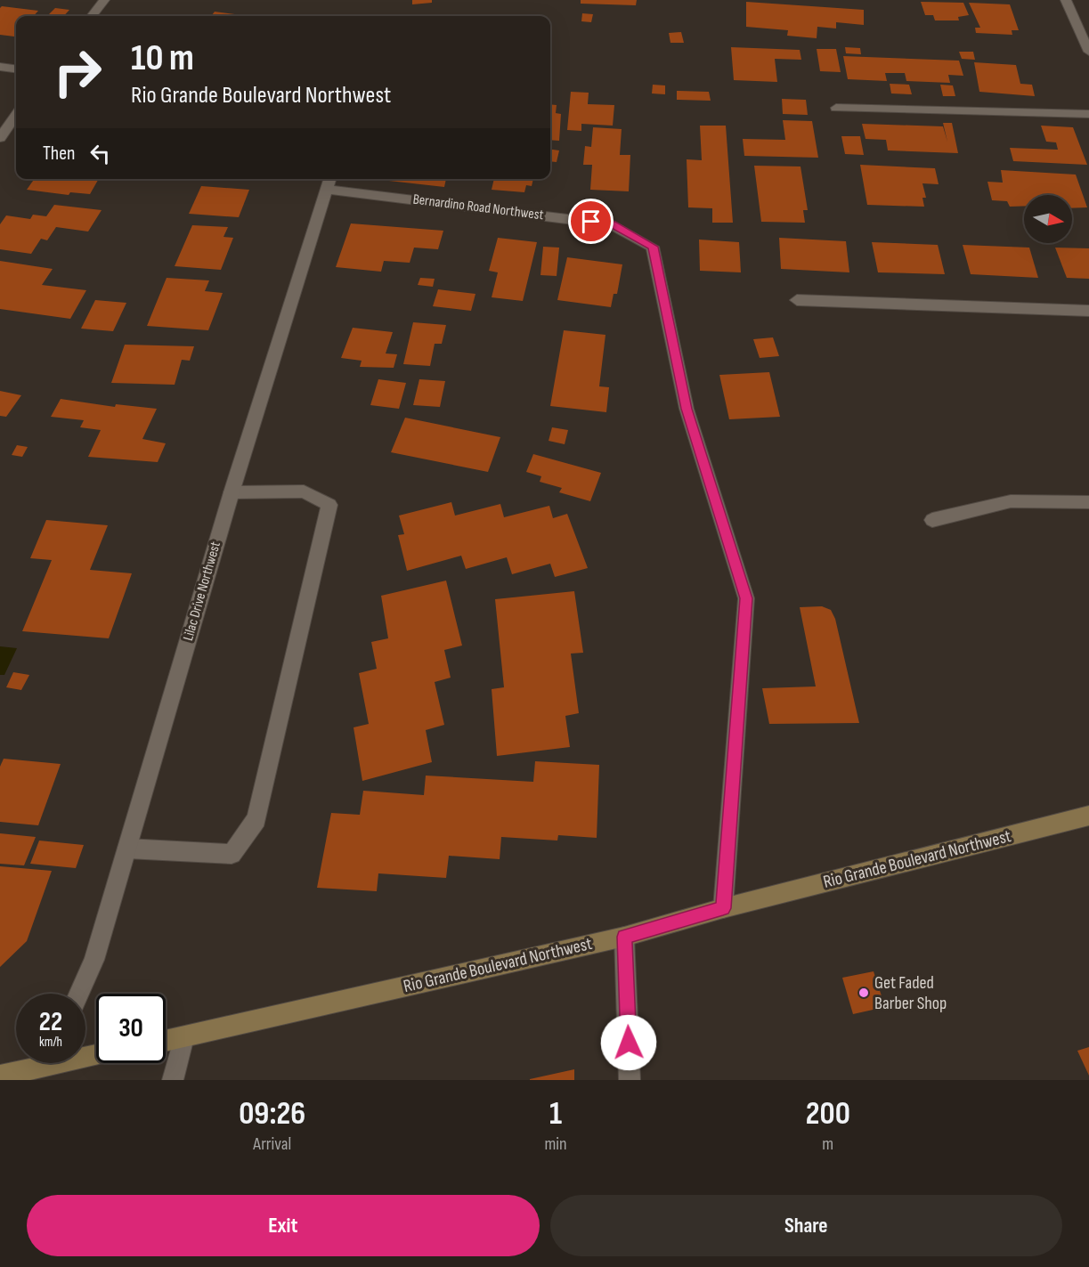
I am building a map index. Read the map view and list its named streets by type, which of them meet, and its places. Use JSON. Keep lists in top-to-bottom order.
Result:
{
  "streets": {
    "main road": ["Rio Grande Boulevard Northwest"],
    "street": ["Bernardino Road Northwest", "Lilac Drive Northwest"]
  },
  "crossings": [
    ["Bernardino Road Northwest", "Lilac Drive Northwest"],
    ["Bernardino Road Northwest", "Rio Grande Boulevard Northwest"]
  ],
  "places": ["Get Faded Barber Shop"],
  "north": "right",
  "page": {
    "turn": ["10 m", "Rio Grande Boulevard Northwest"],
    "then": "Then",
    "speed": "22 km/h",
    "limit": "30",
    "eta": [
      "09:26",
      "Arrival",
      "1",
      "min",
      "200",
      "m"
    ],
    "buttons": ["Exit", "Share"]
  }
}
